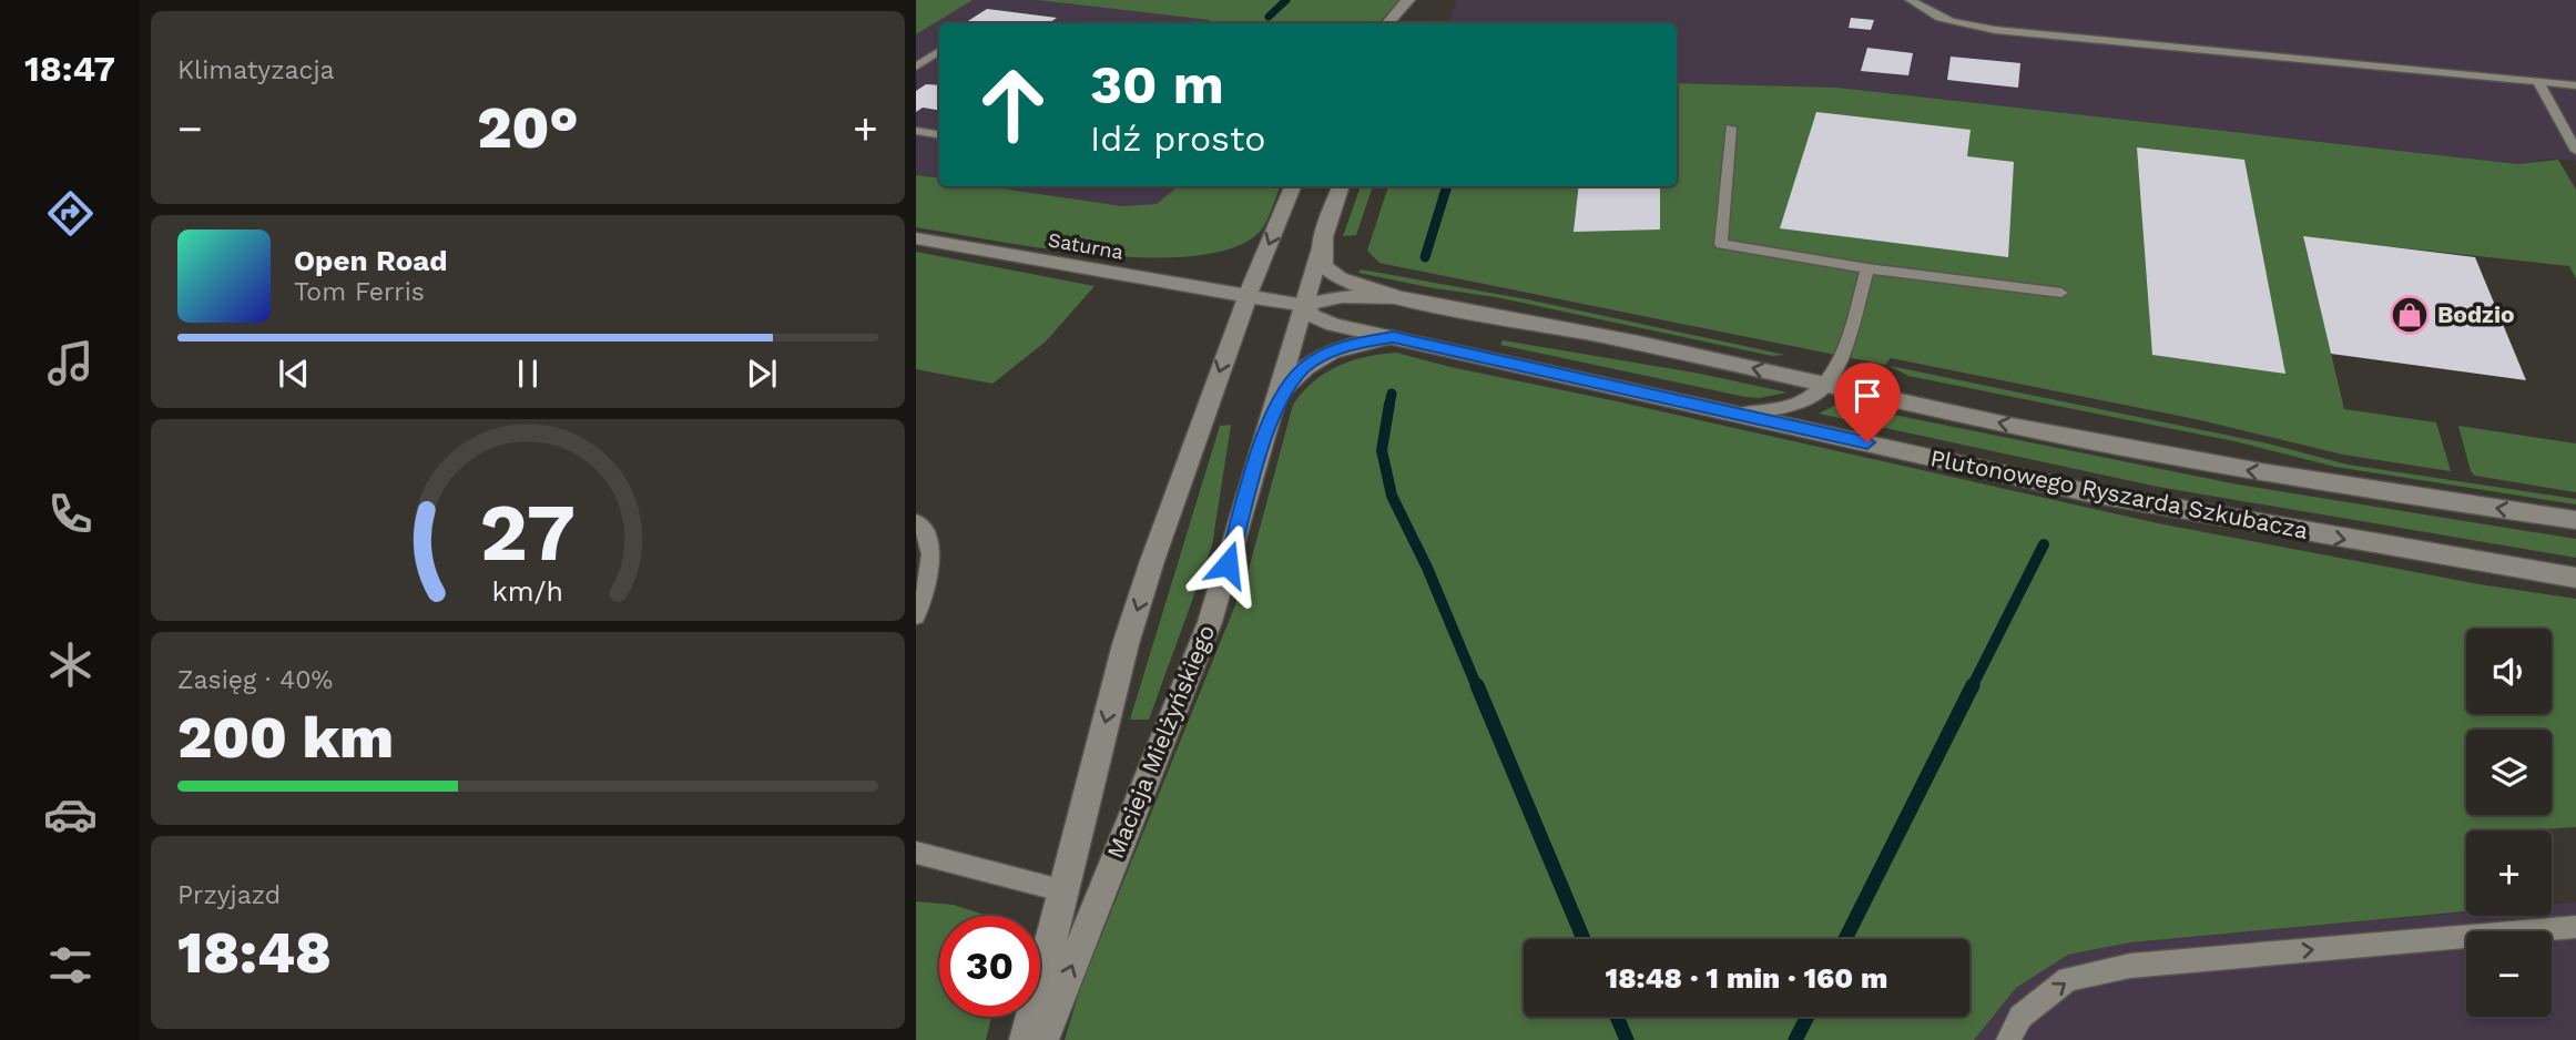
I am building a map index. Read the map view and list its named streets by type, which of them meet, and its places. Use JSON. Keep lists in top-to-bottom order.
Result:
{
  "streets": {
    "street": ["Saturna", "Plutonowego Ryszarda Szkubacza", "Macieja Mielżyńskiego"]
  },
  "crossings": [
    ["Saturna", "Macieja Mielżyńskiego"],
    ["Plutonowego Ryszarda Szkubacza", "Macieja Mielżyńskiego"]
  ],
  "places": {
    "shop": ["Bodzio"]
  },
  "page": {
    "tabs": "18:47",
    "tile": [
      "Klimatyzacja",
      ["Zasięg · 40%", "200 km"],
      ["Przyjazd", "18:48"]
    ],
    "turn": ["30 m", "Idź prosto"],
    "heat": ["−", "20°", "+"],
    "song": ["Open Road", "Tom Ferris"],
    "map_buttons": ["+", "−"],
    "limit": "30",
    "trip": "18:48 · 1 min · 160 m",
    "gauge": ["27", "km/h"]
  }
}
